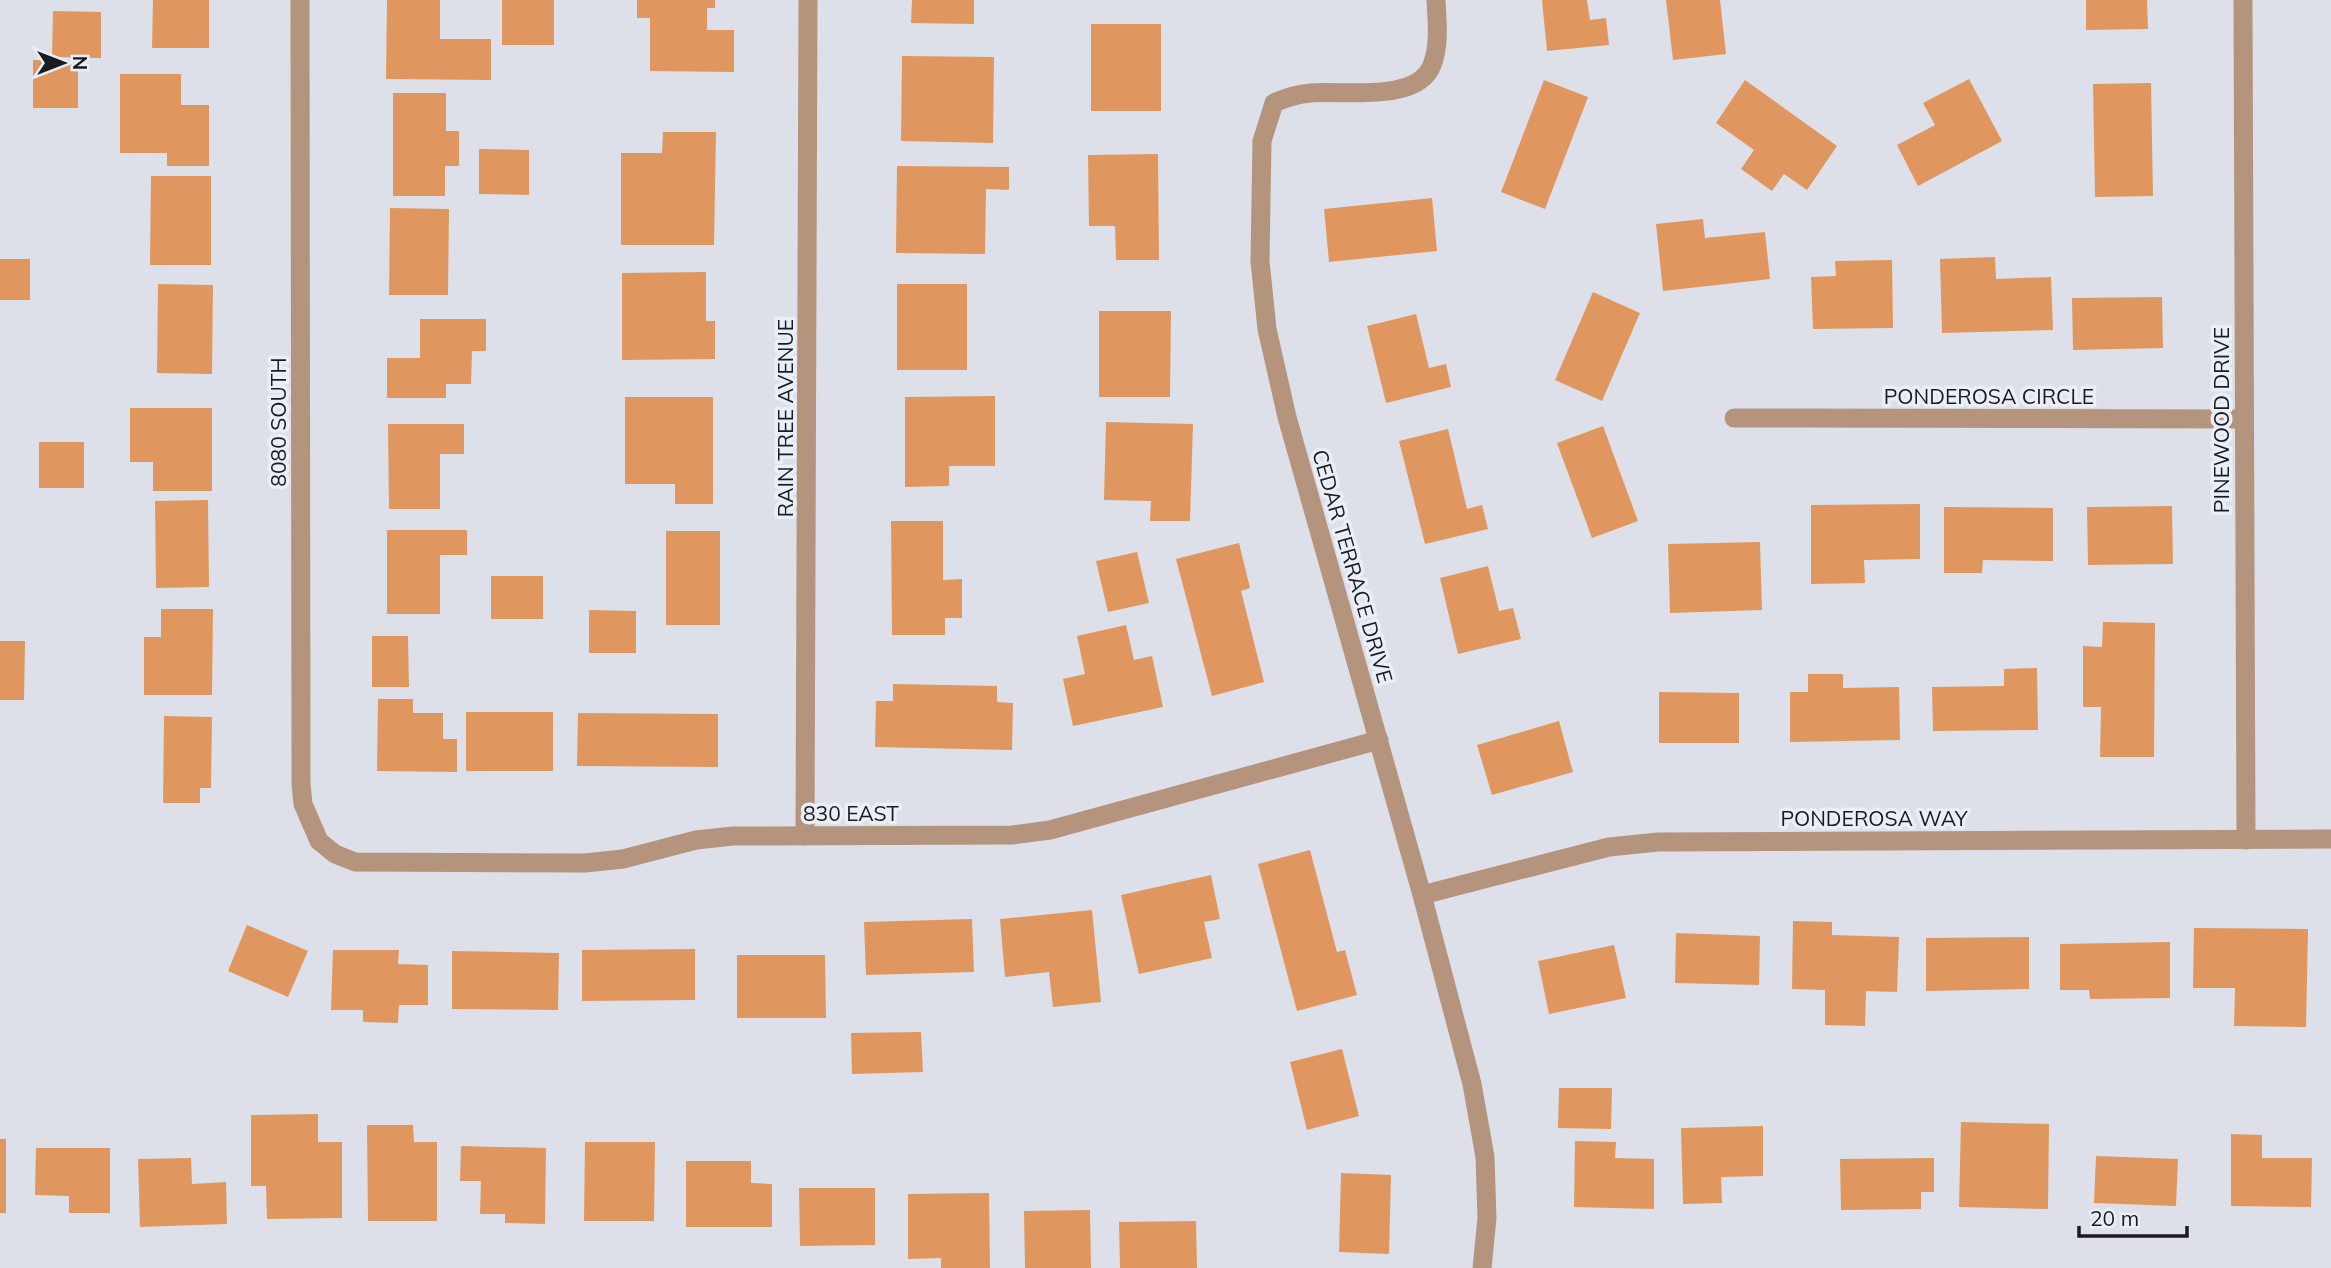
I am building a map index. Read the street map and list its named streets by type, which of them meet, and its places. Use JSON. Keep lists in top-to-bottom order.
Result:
{
  "streets": {
    "street": [
      "PONDEROSA CIRCLE",
      "RAIN TREE AVENUE",
      "PINEWOOD DRIVE",
      "8080 SOUTH",
      "CEDAR TERRACE DRIVE",
      "830 EAST",
      "PONDEROSA WAY"
    ]
  },
  "crossings": [
    ["PONDEROSA CIRCLE", "PINEWOOD DRIVE"],
    ["RAIN TREE AVENUE", "830 EAST"],
    ["PINEWOOD DRIVE", "PONDEROSA WAY"],
    ["8080 SOUTH", "830 EAST"],
    ["CEDAR TERRACE DRIVE", "830 EAST"],
    ["CEDAR TERRACE DRIVE", "PONDEROSA WAY"]
  ],
  "scale_bar": "20 m",
  "north": "right"
}
